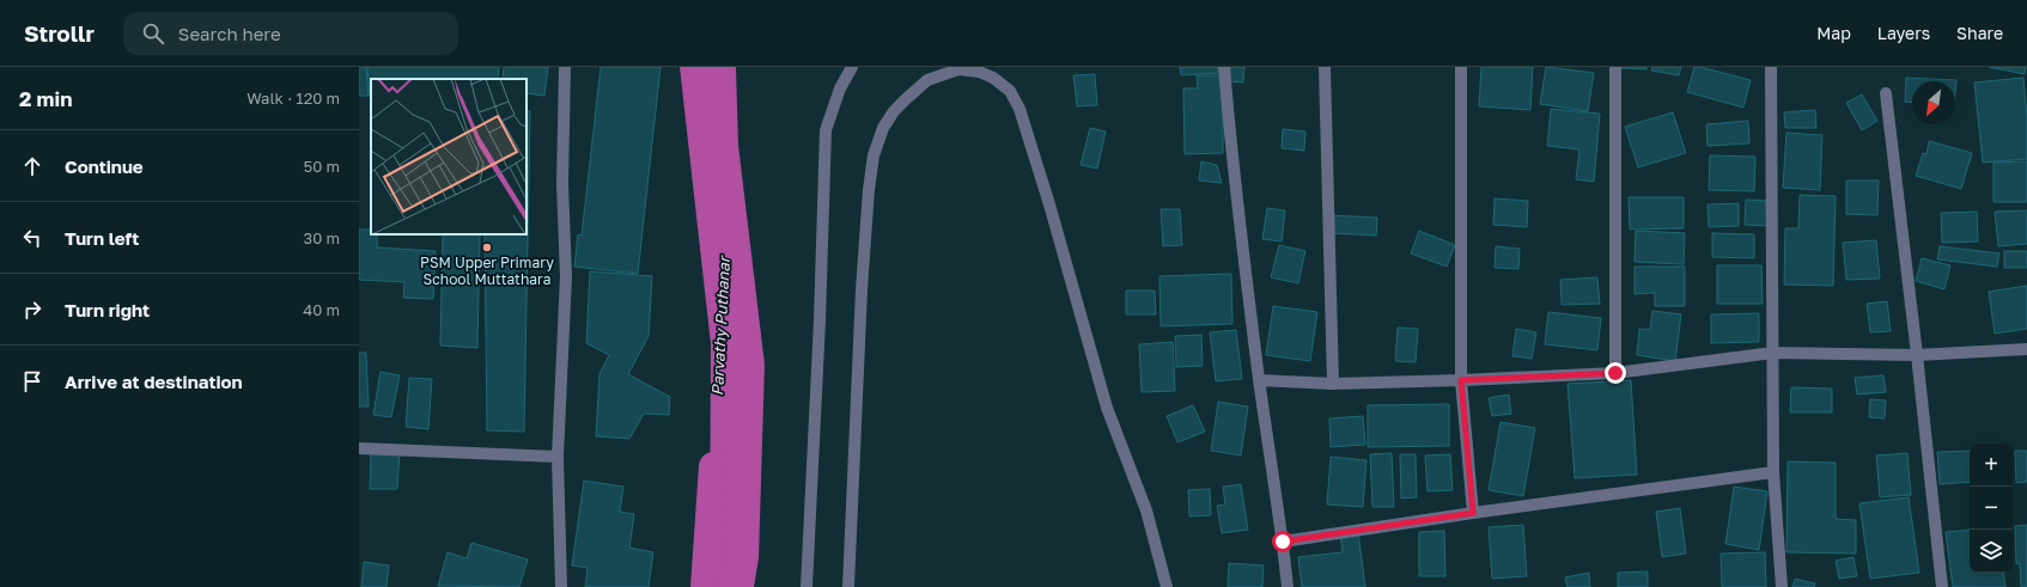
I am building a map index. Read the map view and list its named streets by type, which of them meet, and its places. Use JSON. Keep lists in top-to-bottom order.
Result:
{
  "water": ["Parvathy Puthanar"],
  "places": ["PSM Upper Primary School Muttathara"],
  "north": "bottom left",
  "page": {
    "header": "Strollr",
    "search": "Search here",
    "nav": ["Map", "Layers", "Share"],
    "heading": ["2 min", "Walk · 120 m"],
    "list": [
      ["Continue", "50 m"],
      ["Turn left", "30 m"],
      ["Turn right", "40 m"],
      "Arrive at destination"
    ],
    "map_buttons": ["+", "−"]
  }
}
